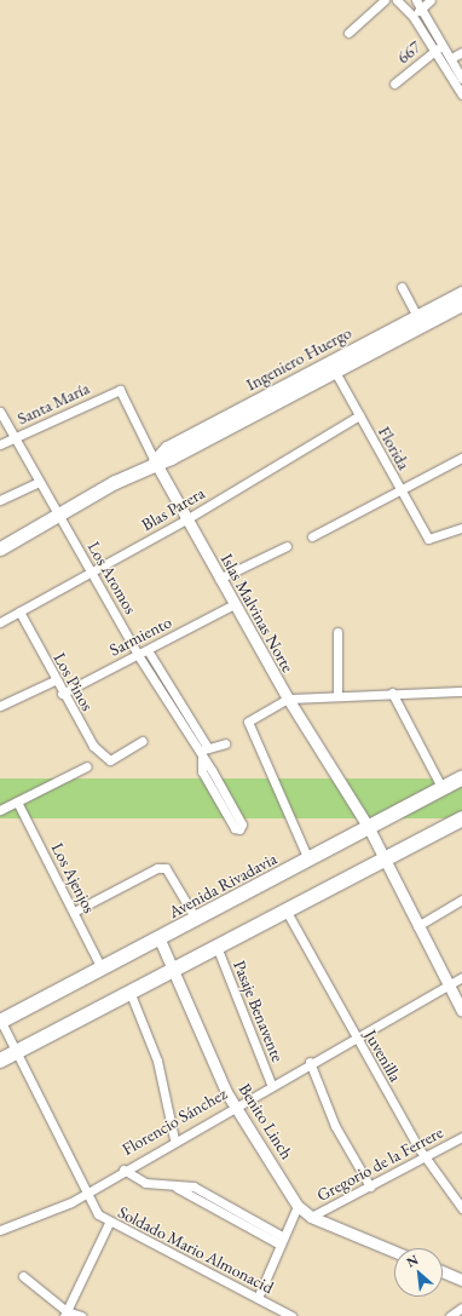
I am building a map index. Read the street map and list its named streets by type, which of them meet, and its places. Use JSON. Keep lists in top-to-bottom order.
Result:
{
  "streets": {
    "main road": ["Ingeniero Huergo", "Avenida Rivadavia"],
    "street": [
      "667",
      "Santa María",
      "Florida",
      "Blas Parera",
      "Los Aromos",
      "Islas Malvinas Norte",
      "Sarmiento",
      "Los Pinos",
      "Los Ajenjos",
      "Pasaje Benavente",
      "Juvenilla",
      "Florencio Sánchez",
      "Benito Linch",
      "Gregorio de la Ferrere",
      "Soldado Mario Almonacid"
    ]
  },
  "crossings": [
    ["Ingeniero Huergo", "Florida"],
    ["Ingeniero Huergo", "Los Aromos"],
    ["Ingeniero Huergo", "Islas Malvinas Norte"],
    ["Santa María", "Los Aromos"],
    ["Santa María", "Islas Malvinas Norte"],
    ["Florida", "Blas Parera"],
    ["Blas Parera", "Los Aromos"],
    ["Blas Parera", "Islas Malvinas Norte"],
    ["Blas Parera", "Los Pinos"],
    ["Los Aromos", "Sarmiento"],
    ["Islas Malvinas Norte", "Sarmiento"],
    ["Islas Malvinas Norte", "Avenida Rivadavia"],
    ["Islas Malvinas Norte", "Florencio Sánchez"],
    ["Sarmiento", "Los Pinos"],
    ["Los Ajenjos", "Avenida Rivadavia"],
    ["Avenida Rivadavia", "Benito Linch"],
    ["Avenida Rivadavia", "Soldado Mario Almonacid"],
    ["Pasaje Benavente", "Florencio Sánchez"],
    ["Juvenilla", "Florencio Sánchez"],
    ["Juvenilla", "Gregorio de la Ferrere"],
    ["Florencio Sánchez", "Benito Linch"],
    ["Florencio Sánchez", "Soldado Mario Almonacid"],
    ["Benito Linch", "Gregorio de la Ferrere"],
    ["Gregorio de la Ferrere", "Soldado Mario Almonacid"]
  ],
  "north": "top left"
}
